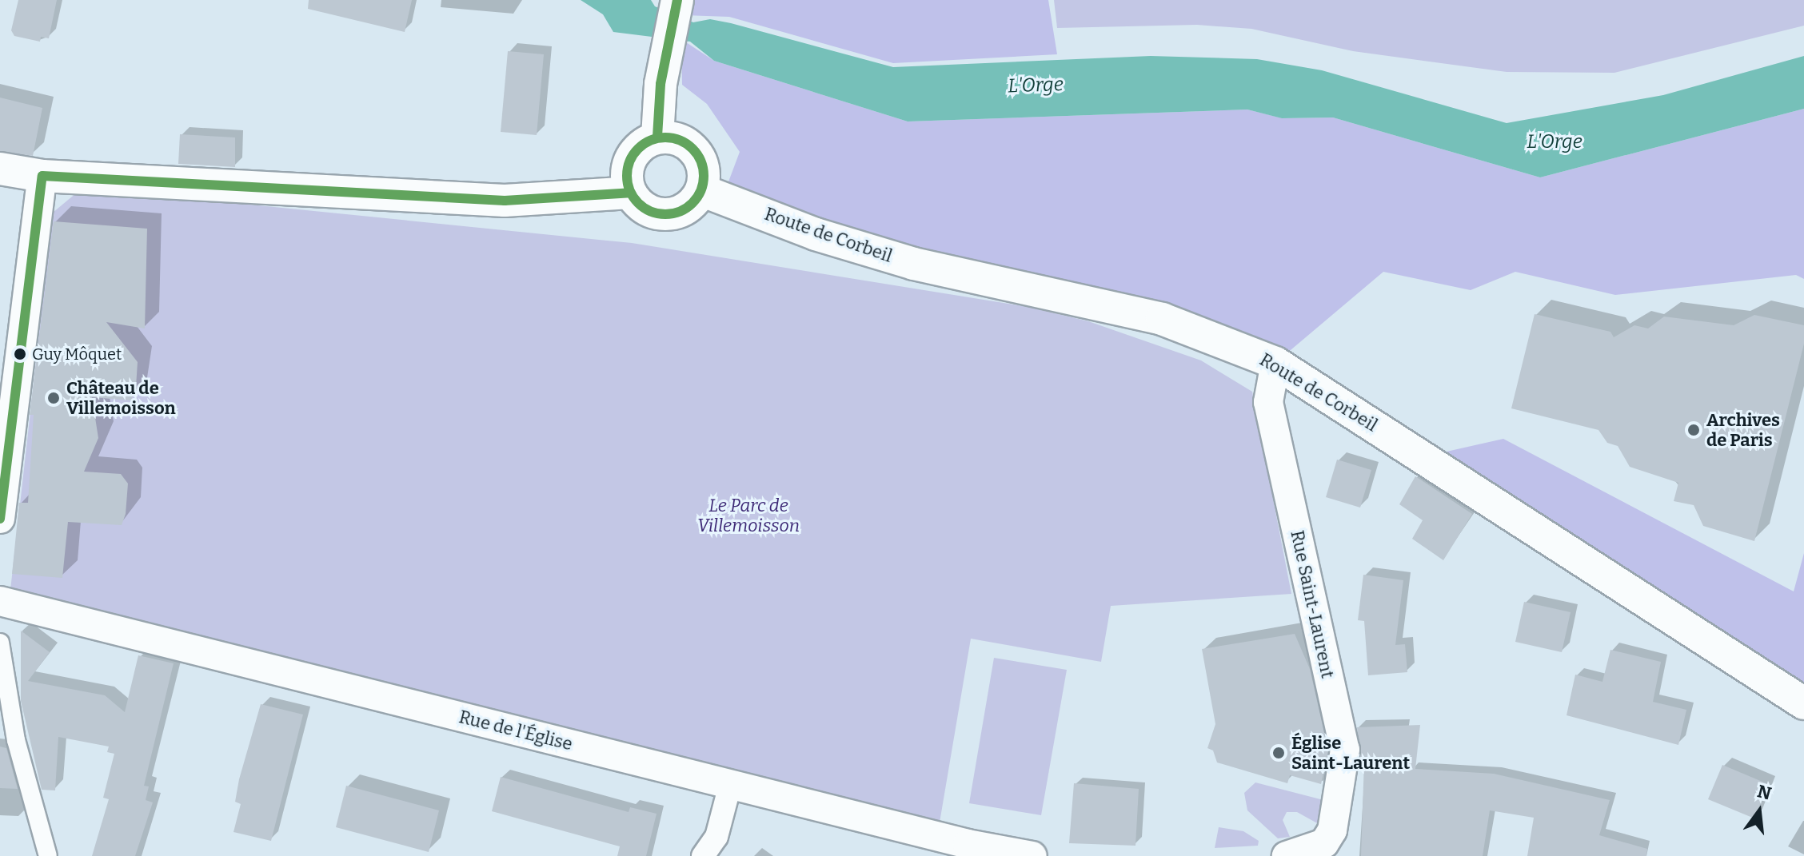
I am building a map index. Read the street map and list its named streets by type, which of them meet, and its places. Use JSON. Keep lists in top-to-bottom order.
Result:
{
  "streets": {
    "main road": ["Route de Corbeil"],
    "street": ["Rue Saint-Laurent", "Rue de l'Église"]
  },
  "crossings": [
    ["Route de Corbeil", "Rue Saint-Laurent"]
  ],
  "water": ["L'Orge"],
  "parks": ["Le Parc de Villemoisson"],
  "places": [
    "Guy Môquet",
    "Château de Villemoisson",
    "Archives de Paris",
    "Église Saint-Laurent"
  ],
  "north": "top"
}
